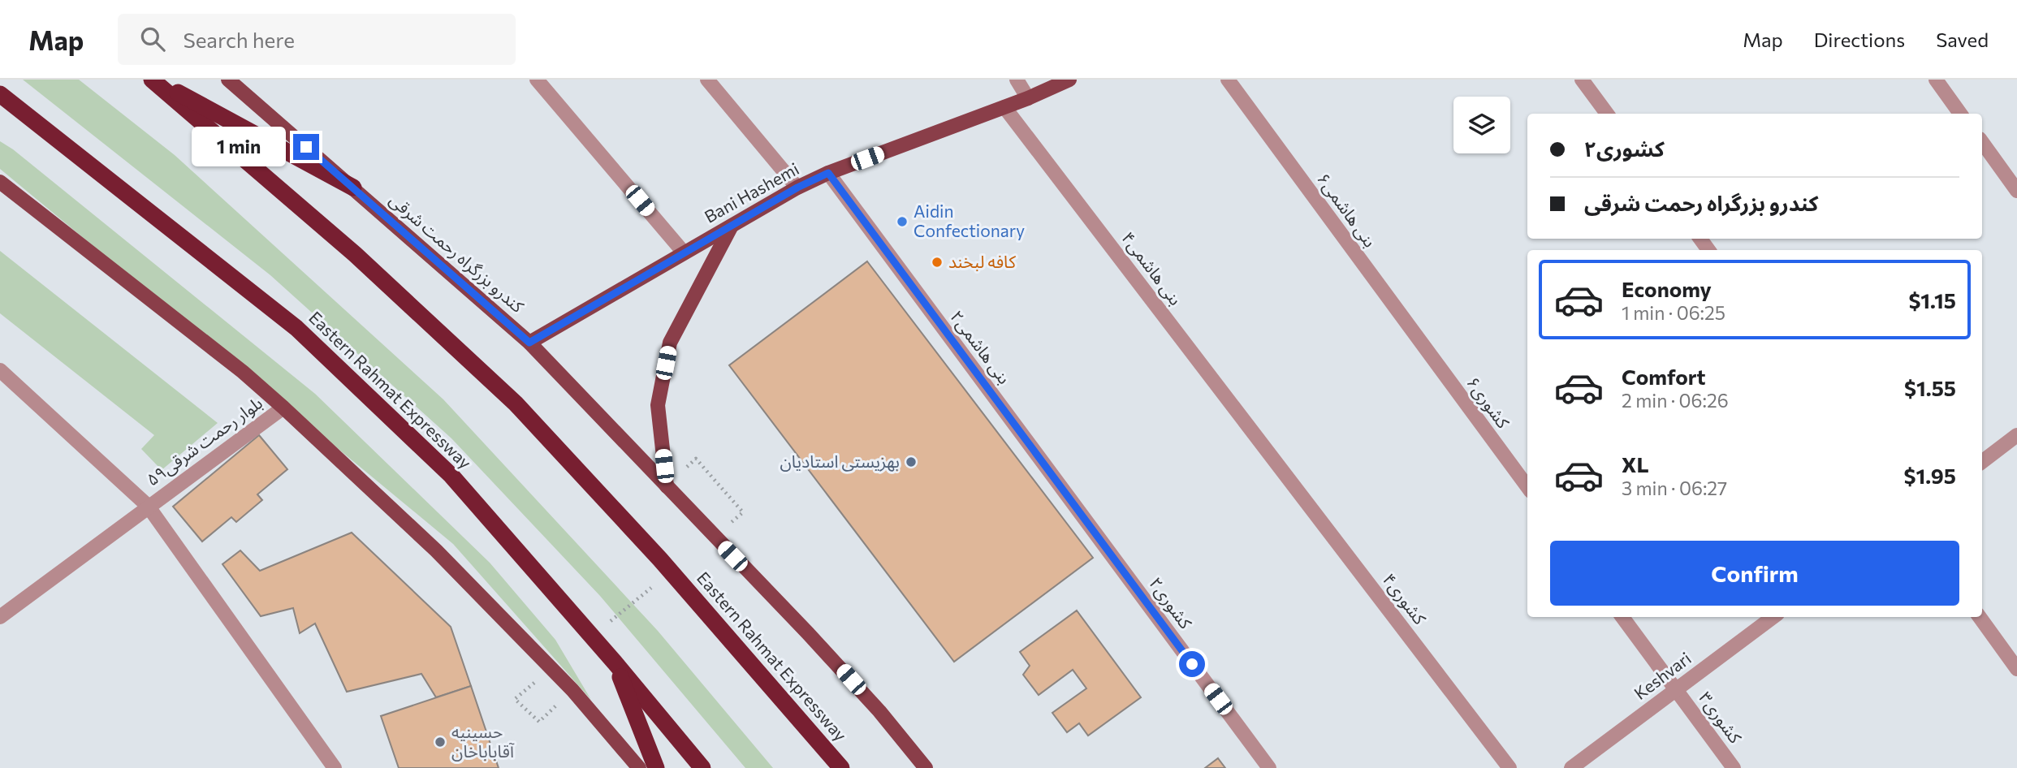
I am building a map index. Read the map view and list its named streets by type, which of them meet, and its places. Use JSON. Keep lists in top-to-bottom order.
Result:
{
  "streets": {
    "highway": ["Eastern Rahmat Expressway"],
    "main road": ["Bani Hashemi", "کندرو بزرگراه رحمت شرقی"],
    "street": [
      "۶بنی هاشمی",
      "۴بنی هاشمی",
      "۲بنی هاشمی",
      "کشوری۶",
      "بلوار رحمت شرقی۵۹",
      "کشوری۴",
      "کشوری۲",
      "Keshvari",
      "۳کشوری"
    ]
  },
  "crossings": [
    ["Bani Hashemi", "کندرو بزرگراه رحمت شرقی"],
    ["Bani Hashemi", "۴بنی هاشمی"],
    ["Bani Hashemi", "۲بنی هاشمی"],
    ["۶بنی هاشمی", "کشوری۶"],
    ["۴بنی هاشمی", "کشوری۴"],
    ["۲بنی هاشمی", "کشوری۲"],
    ["Keshvari", "۳کشوری"]
  ],
  "places": [
    "Aidin Confectionary",
    "کافه لبخند",
    "بهزیستی استادیان",
    "حسینیه آقاباباخان"
  ],
  "page": {
    "header": "Map",
    "search": "Search here",
    "nav": ["Map", "Directions", "Saved"],
    "banner": ["کشوری۲", "کندرو بزرگراه رحمت شرقی"],
    "bubble": "1 min",
    "list": [
      {
        "name": "Economy",
        "note": "1 min · 06:25",
        "value": "$1.15"
      },
      {
        "name": "Comfort",
        "note": "2 min · 06:26",
        "value": "$1.55"
      },
      {
        "name": "XL",
        "note": "3 min · 06:27",
        "value": "$1.95"
      }
    ],
    "buttons": "Confirm"
  }
}
